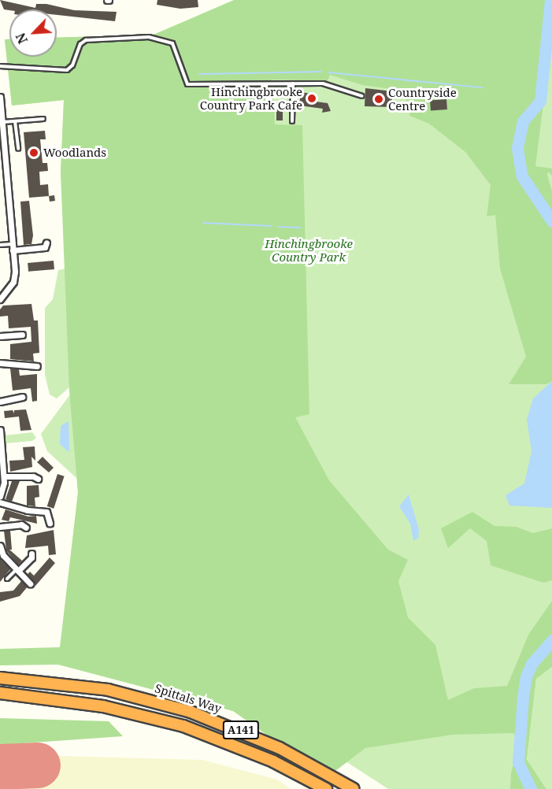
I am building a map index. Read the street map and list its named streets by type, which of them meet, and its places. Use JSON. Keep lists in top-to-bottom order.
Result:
{
  "streets": {
    "highway": ["Spittals Way", "A141"]
  },
  "parks": ["Hinchingbrooke Country Park"],
  "places": ["Hinchingbrooke Country Park Cafe", "Countryside Centre", "Woodlands"],
  "north": "bottom left"
}
